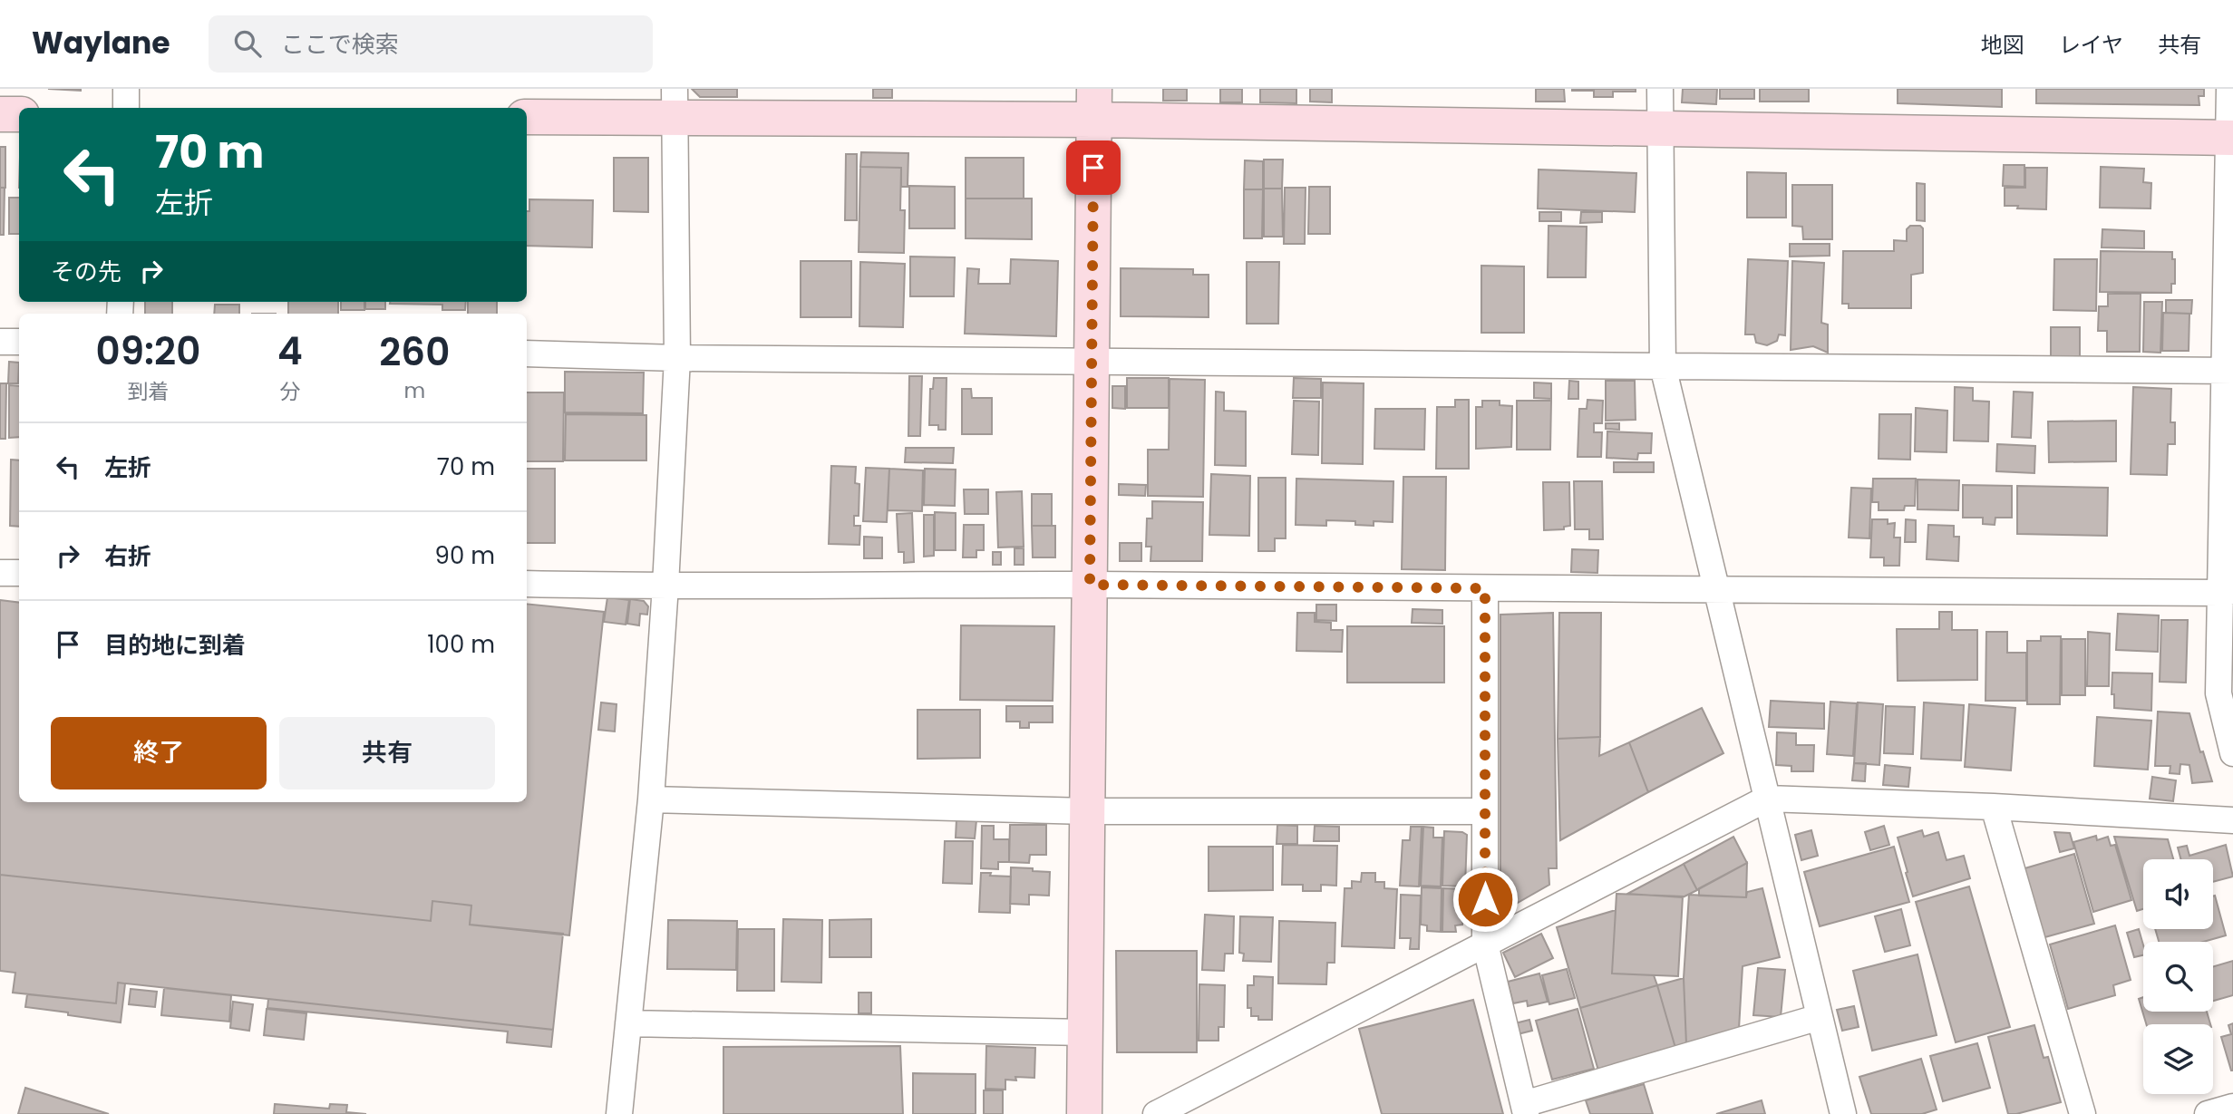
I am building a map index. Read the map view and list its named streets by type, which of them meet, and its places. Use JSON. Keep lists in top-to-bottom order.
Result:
{
  "page": {
    "header": "Waylane",
    "search": "ここで検索",
    "nav": ["地図", "レイヤ", "共有"],
    "turn": ["70 m", "左折"],
    "then": "その先",
    "eta": [
      "09:20",
      "到着",
      "4",
      "分",
      "260",
      "m"
    ],
    "list": [
      {
        "name": "左折",
        "value": "70 m"
      },
      {
        "name": "右折",
        "value": "90 m"
      },
      {
        "name": "目的地に到着",
        "value": "100 m"
      }
    ],
    "buttons": ["終了", "共有"]
  }
}
